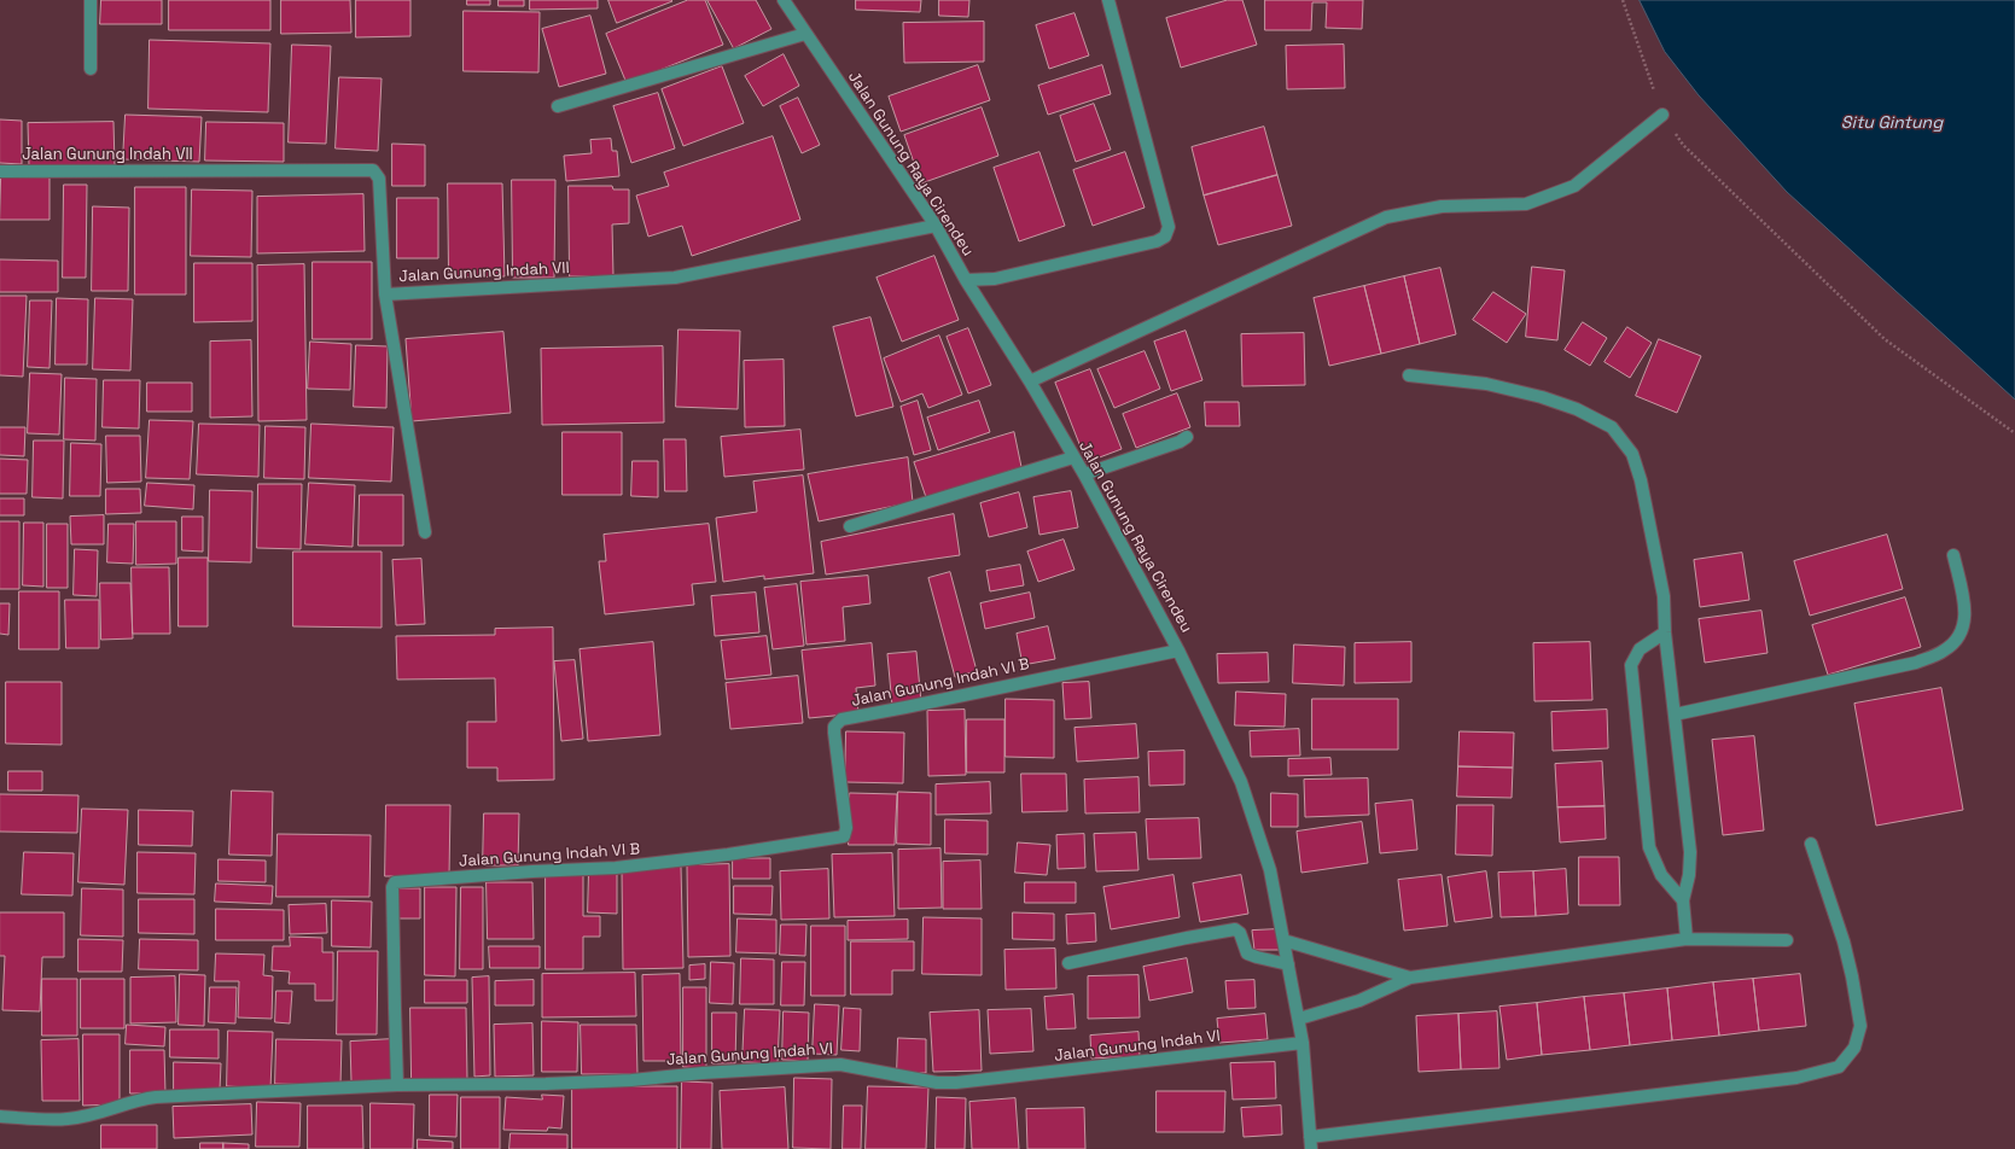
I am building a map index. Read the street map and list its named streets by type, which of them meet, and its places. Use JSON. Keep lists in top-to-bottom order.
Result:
{
  "streets": {
    "street": [
      "Jalan Gunung Indah VII",
      "Jalan Gunung Raya Cirendeu",
      "Jalan Gunung Indah VI B",
      "Jalan Gunung Indah VI"
    ]
  },
  "crossings": [
    ["Jalan Gunung Indah VII", "Jalan Gunung Raya Cirendeu"],
    ["Jalan Gunung Raya Cirendeu", "Jalan Gunung Indah VI B"],
    ["Jalan Gunung Raya Cirendeu", "Jalan Gunung Indah VI"],
    ["Jalan Gunung Indah VI B", "Jalan Gunung Indah VI"]
  ],
  "water": ["Situ Gintung"]
}
